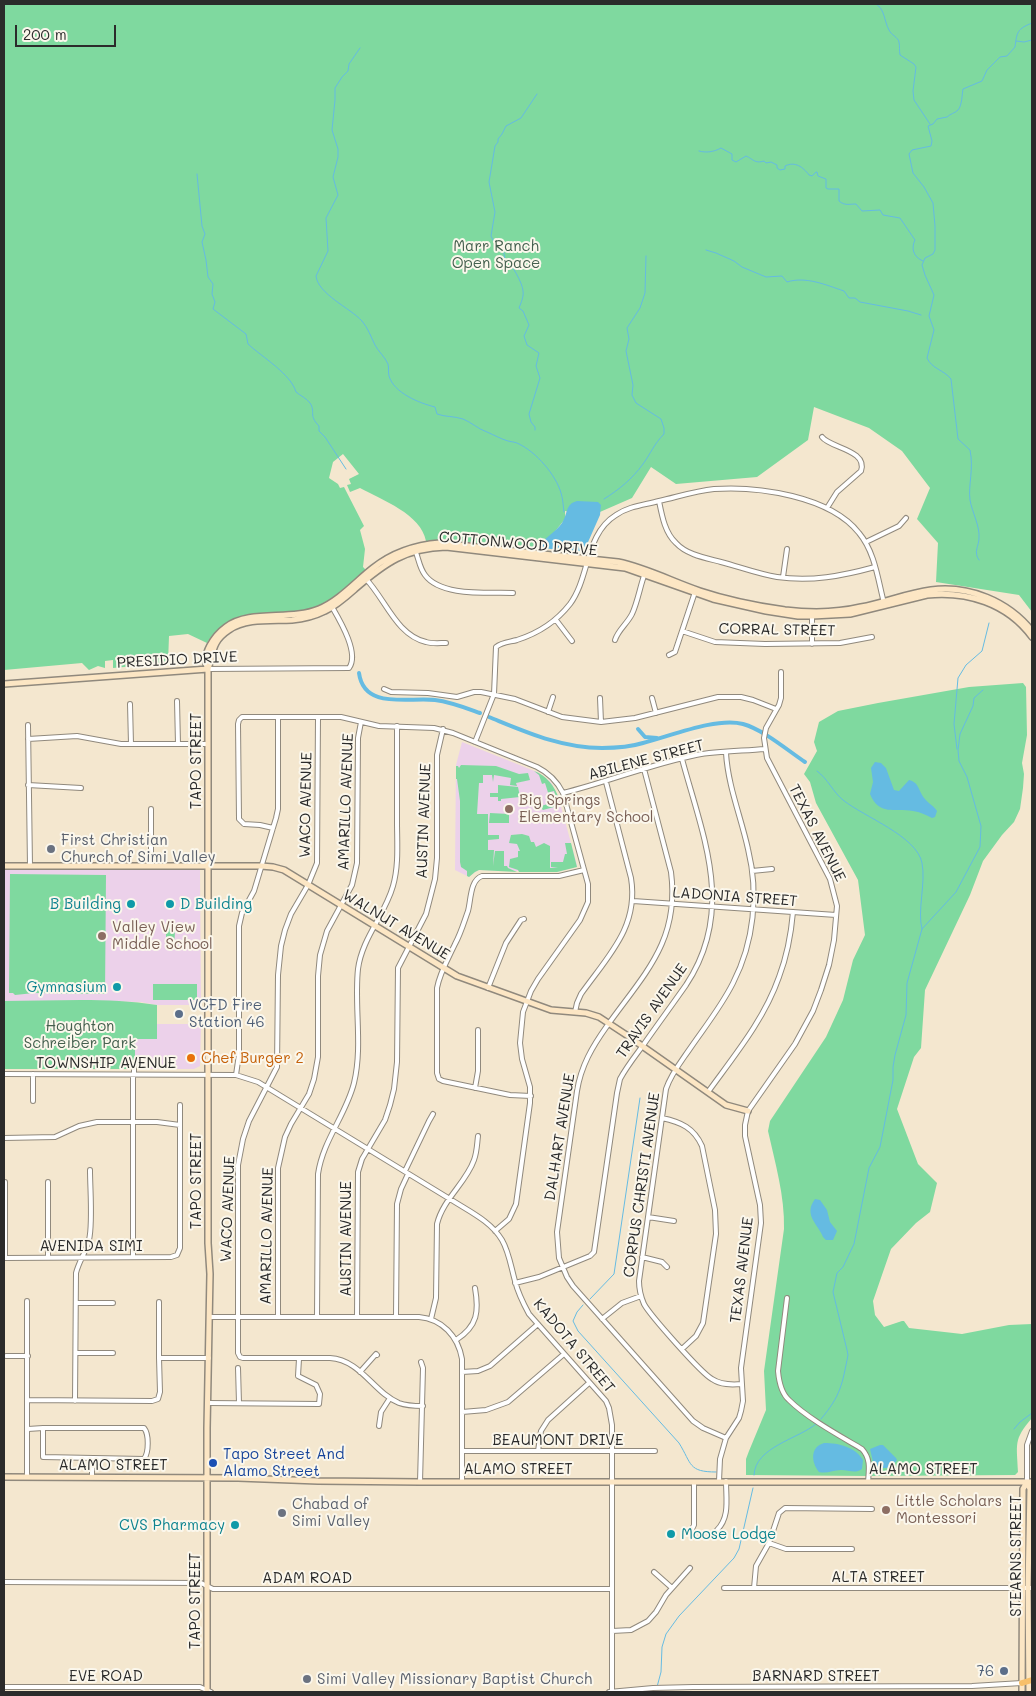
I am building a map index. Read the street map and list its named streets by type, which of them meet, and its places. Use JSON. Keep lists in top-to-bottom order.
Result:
{
  "streets": {
    "street": [
      "COTTONWOOD DRIVE",
      "CORRAL STREET",
      "PRESIDIO DRIVE",
      "ABILENE STREET",
      "TAPO STREET",
      "AMARILLO AVENUE",
      "WACO AVENUE",
      "AUSTIN AVENUE",
      "TEXAS AVENUE",
      "LADONIA STREET",
      "WALNUT AVENUE",
      "TRAVIS AVENUE",
      "TOWNSHIP AVENUE",
      "DALHART AVENUE",
      "CORPUS CHRISTI AVENUE",
      "AVENIDA SIMI",
      "KADOTA STREET",
      "BEAUMONT DRIVE",
      "ALAMO STREET",
      "STEARNS STREET",
      "ALTA STREET",
      "ADAM ROAD",
      "EVE ROAD",
      "BARNARD STREET"
    ]
  },
  "crossings": [
    ["COTTONWOOD DRIVE", "PRESIDIO DRIVE"],
    ["COTTONWOOD DRIVE", "TAPO STREET"],
    ["PRESIDIO DRIVE", "TAPO STREET"],
    ["ABILENE STREET", "TEXAS AVENUE"],
    ["ABILENE STREET", "TRAVIS AVENUE"],
    ["ABILENE STREET", "DALHART AVENUE"],
    ["ABILENE STREET", "CORPUS CHRISTI AVENUE"],
    ["TAPO STREET", "WALNUT AVENUE"],
    ["TAPO STREET", "TOWNSHIP AVENUE"],
    ["TAPO STREET", "KADOTA STREET"],
    ["TAPO STREET", "ALAMO STREET"],
    ["TAPO STREET", "ADAM ROAD"],
    ["TAPO STREET", "EVE ROAD"],
    ["AMARILLO AVENUE", "WALNUT AVENUE"],
    ["AMARILLO AVENUE", "KADOTA STREET"],
    ["WACO AVENUE", "WALNUT AVENUE"],
    ["WACO AVENUE", "KADOTA STREET"],
    ["AUSTIN AVENUE", "WALNUT AVENUE"],
    ["AUSTIN AVENUE", "KADOTA STREET"],
    ["TEXAS AVENUE", "LADONIA STREET"],
    ["TEXAS AVENUE", "WALNUT AVENUE"],
    ["TEXAS AVENUE", "DALHART AVENUE"],
    ["TEXAS AVENUE", "CORPUS CHRISTI AVENUE"],
    ["TEXAS AVENUE", "ALAMO STREET"],
    ["LADONIA STREET", "TRAVIS AVENUE"],
    ["LADONIA STREET", "DALHART AVENUE"],
    ["LADONIA STREET", "CORPUS CHRISTI AVENUE"],
    ["WALNUT AVENUE", "TRAVIS AVENUE"],
    ["WALNUT AVENUE", "DALHART AVENUE"],
    ["WALNUT AVENUE", "CORPUS CHRISTI AVENUE"],
    ["TRAVIS AVENUE", "DALHART AVENUE"],
    ["TOWNSHIP AVENUE", "KADOTA STREET"],
    ["KADOTA STREET", "BEAUMONT DRIVE"],
    ["KADOTA STREET", "ALAMO STREET"],
    ["KADOTA STREET", "ADAM ROAD"],
    ["KADOTA STREET", "BARNARD STREET"],
    ["ALAMO STREET", "STEARNS STREET"],
    ["STEARNS STREET", "ALTA STREET"],
    ["STEARNS STREET", "BARNARD STREET"]
  ],
  "parks": ["Marr Ranch Open Space", "Houghton Schreiber Park"],
  "places": [
    "Big Springs Elementary School",
    "First Christian Church of Simi Valley",
    "B Building",
    "D Building",
    "Valley View Middle School",
    "Gymnasium",
    "VCFD Fire Station 46",
    "Chef Burger 2",
    "Tapo Street And Alamo Street",
    "Little Scholars Montessori",
    "Chabad of Simi Valley",
    "CVS Pharmacy",
    "Moose Lodge",
    "76",
    "Simi Valley Missionary Baptist Church"
  ],
  "scale_bar": "200 m"
}
